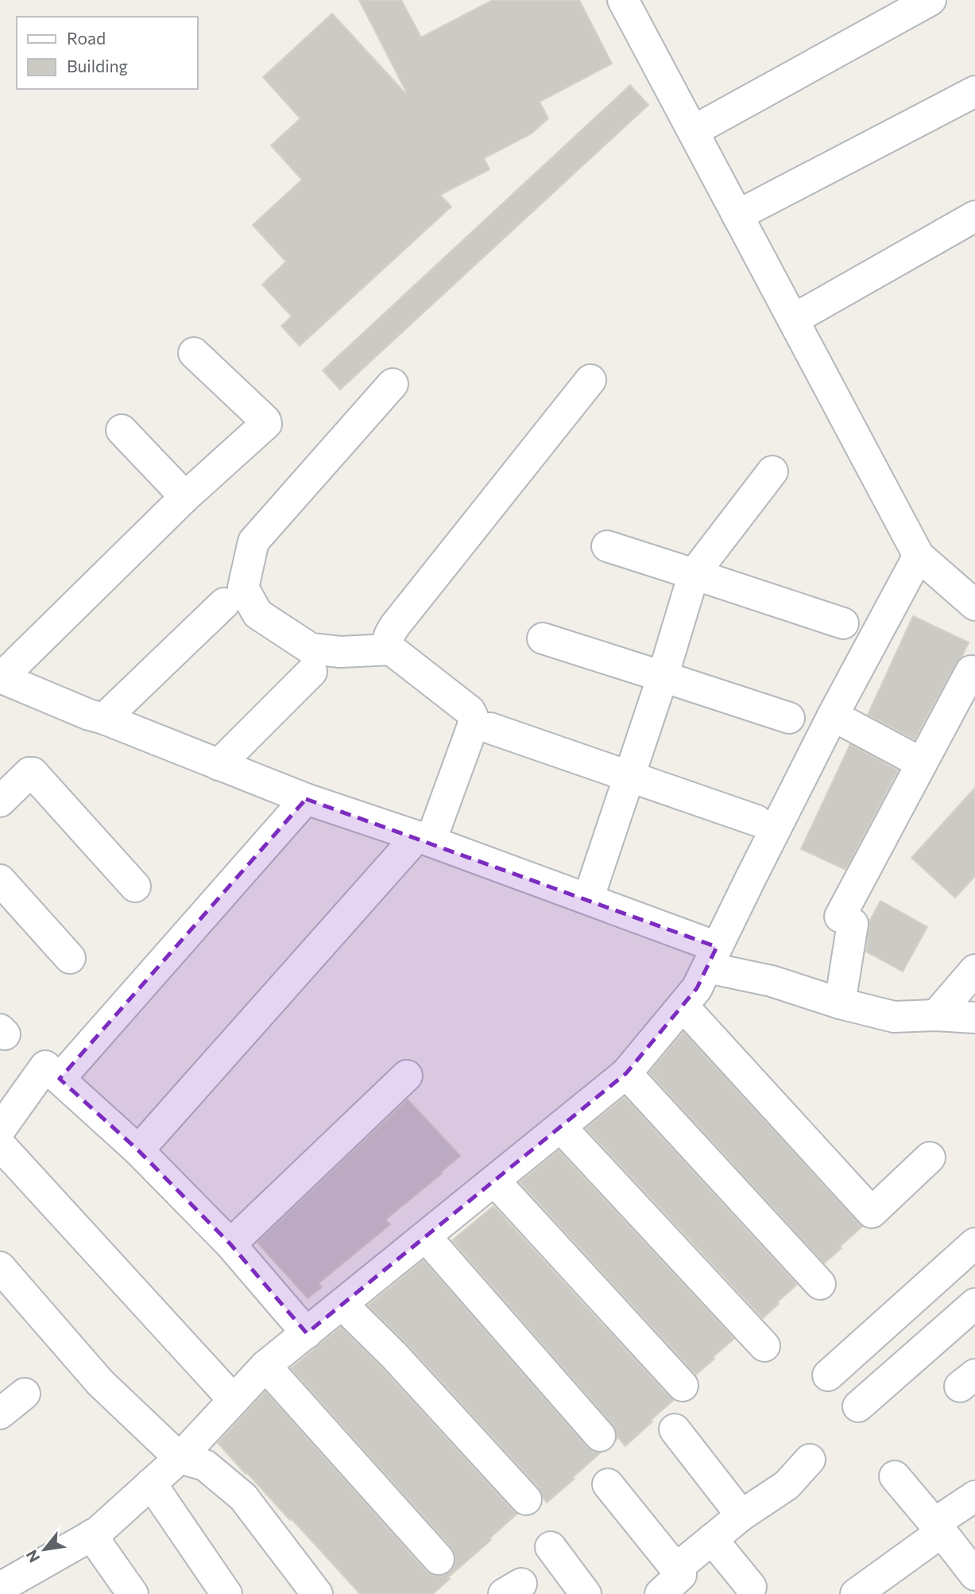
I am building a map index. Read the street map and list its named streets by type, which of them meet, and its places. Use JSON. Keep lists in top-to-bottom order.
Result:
{
  "legend": ["Road", "Building"],
  "north": "bottom left"
}
